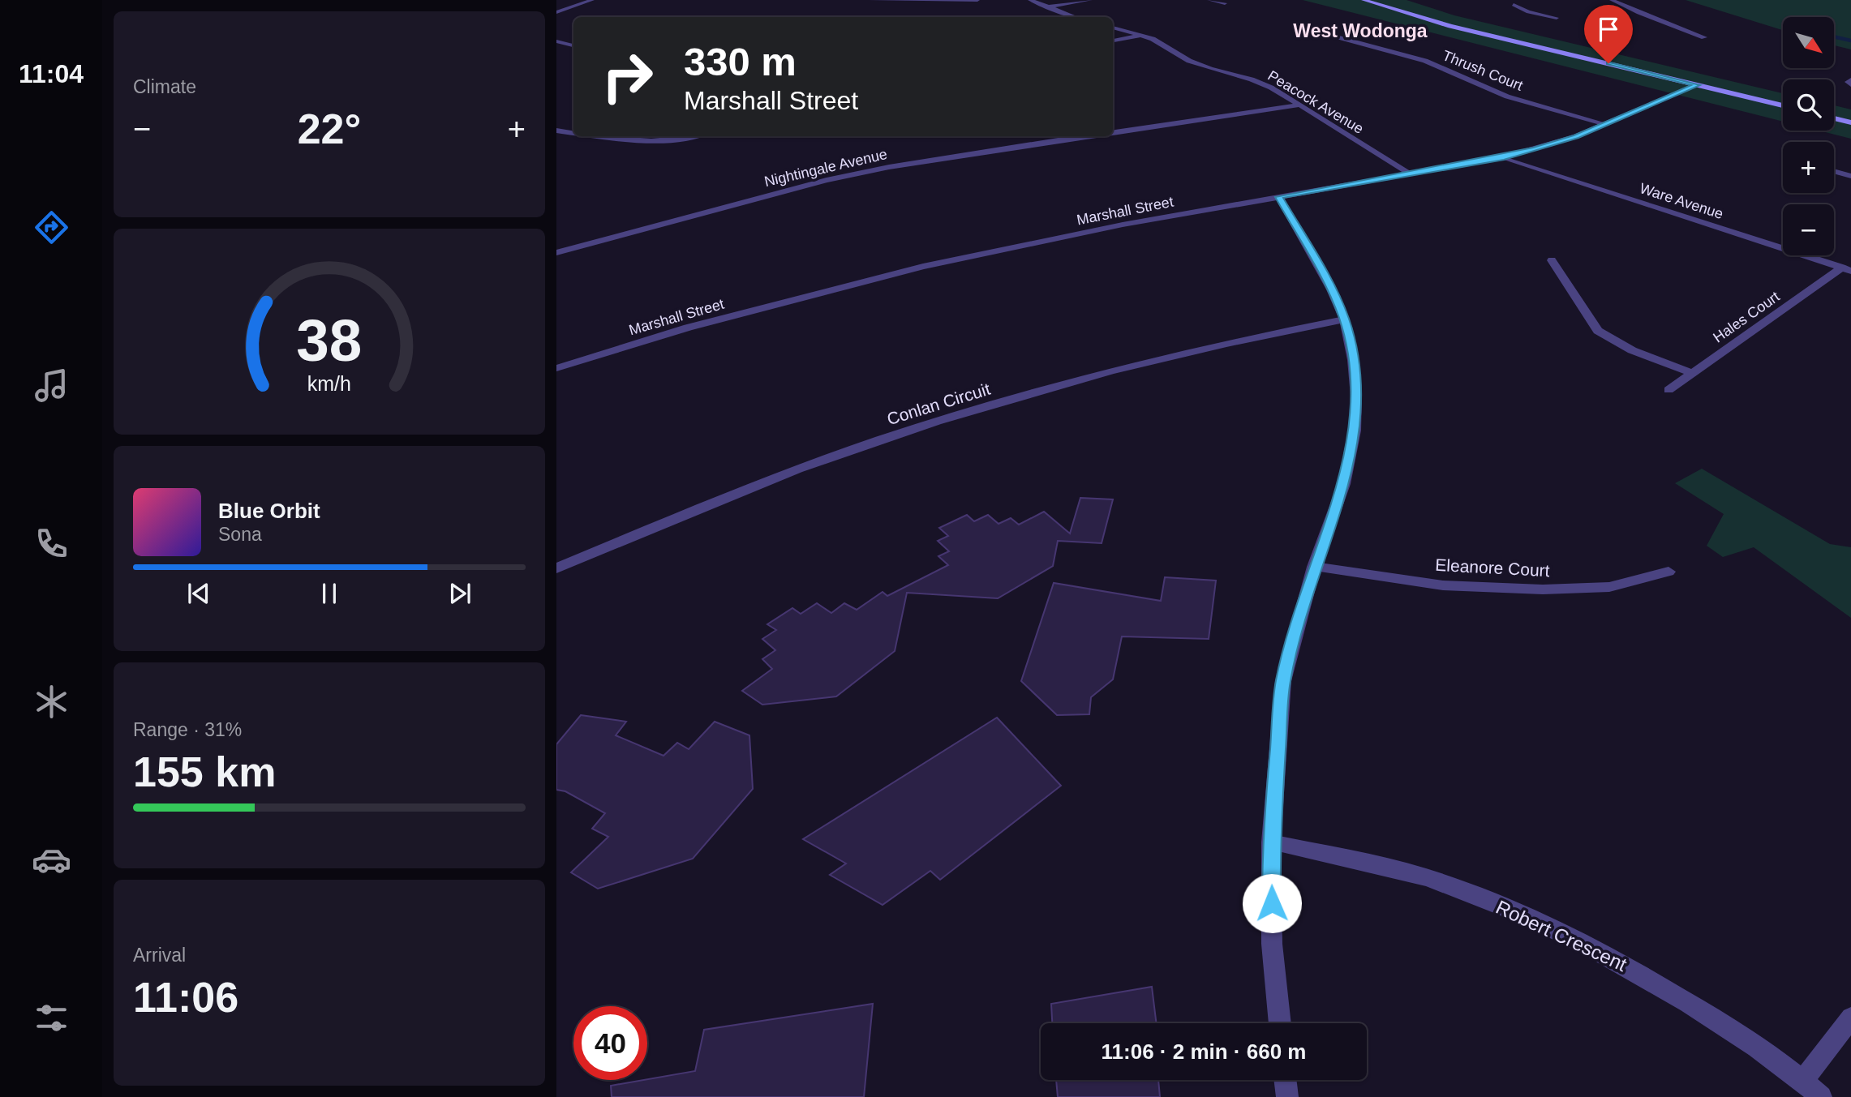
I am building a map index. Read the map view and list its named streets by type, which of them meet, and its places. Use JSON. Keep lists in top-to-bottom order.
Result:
{
  "streets": {
    "street": [
      "Thrush Court",
      "Peacock Avenue",
      "Nightingale Avenue",
      "Ware Avenue",
      "Marshall Street",
      "Hales Court",
      "Conlan Circuit",
      "Eleanore Court",
      "Robert Crescent"
    ]
  },
  "crossings": [
    ["Thrush Court", "Marshall Street"],
    ["Peacock Avenue", "Nightingale Avenue"],
    ["Peacock Avenue", "Marshall Street"],
    ["Ware Avenue", "Marshall Street"],
    ["Ware Avenue", "Hales Court"]
  ],
  "districts": ["West Wodonga"],
  "north": "bottom right",
  "page": {
    "tabs": "11:04",
    "tile": [
      "Climate",
      ["Range · 31%", "155 km"],
      ["Arrival", "11:06"]
    ],
    "map_buttons": ["+", "−"],
    "turn": ["330 m", "Marshall Street"],
    "heat": ["−", "22°", "+"],
    "song": ["Blue Orbit", "Sona"],
    "limit": "40",
    "trip": "11:06 · 2 min · 660 m",
    "gauge": ["38", "km/h"]
  }
}
